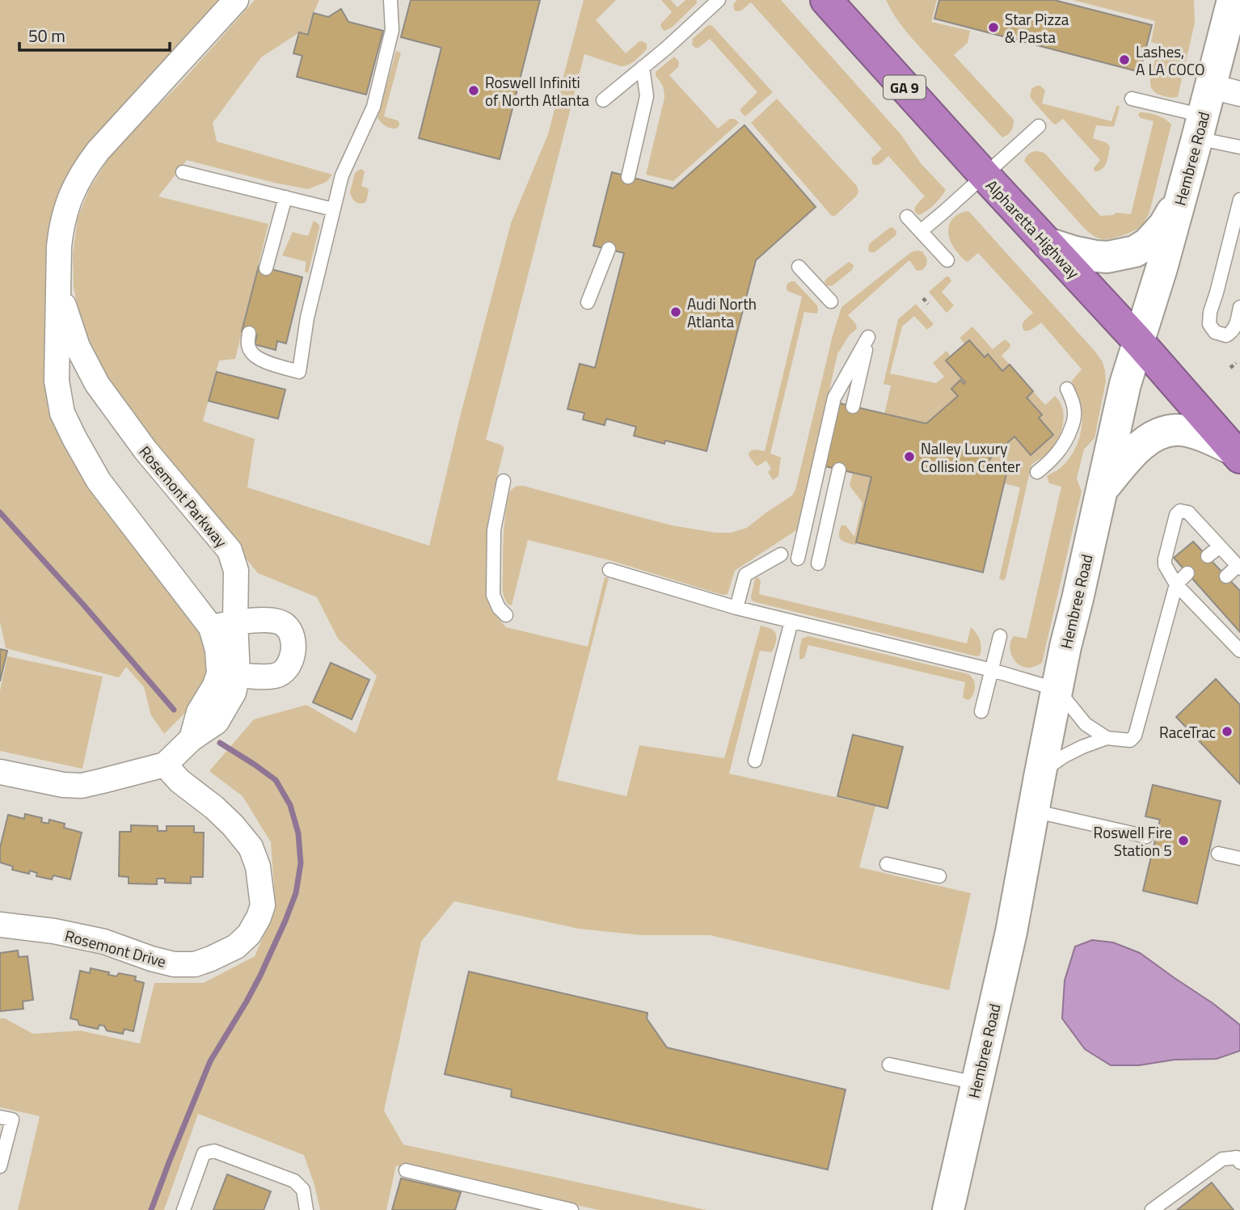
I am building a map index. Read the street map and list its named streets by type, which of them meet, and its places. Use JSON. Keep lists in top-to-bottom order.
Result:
{
  "streets": {
    "highway": ["GA 9", "Alpharetta Highway"],
    "street": ["Hembree Road", "Rosemont Parkway", "Rosemont Drive"]
  },
  "crossings": [
    ["Hembree Road", "Alpharetta Highway"],
    ["Rosemont Parkway", "Rosemont Drive"]
  ],
  "places": [
    "Star Pizza & Pasta",
    "Lashes, A LA COCO",
    "Roswell Infiniti of North Atlanta",
    "Audi North Atlanta",
    "Nalley Luxury Collision Center",
    "RaceTrac",
    "Roswell Fire Station 5"
  ],
  "scale_bar": "50 m"
}
